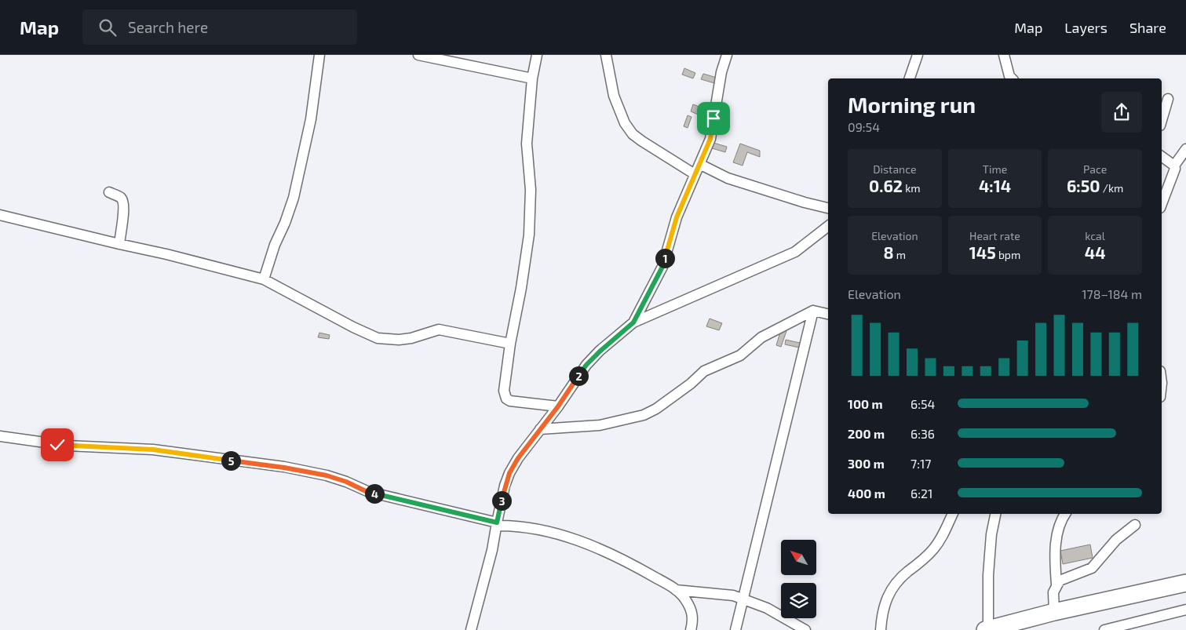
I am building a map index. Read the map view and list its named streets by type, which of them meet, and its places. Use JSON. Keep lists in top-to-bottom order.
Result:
{
  "north": "top left",
  "page": {
    "header": "Map",
    "search": "Search here",
    "nav": ["Map", "Layers", "Share"],
    "heading": ["Morning run", "09:54"],
    "stats": [
      ["Distance", "0.62 km"],
      ["Time", "4:14"],
      ["Pace", "6:50 /km"],
      ["Elevation", "8 m"],
      ["Heart rate", "145 bpm"],
      ["kcal", "44"]
    ],
    "pins": [
      "1",
      "2",
      "5",
      "4",
      "3"
    ],
    "chart": ["Elevation", "178–184 m"],
    "list": [
      {
        "name": "100 m",
        "note": "6:54"
      },
      {
        "name": "200 m",
        "note": "6:36"
      },
      {
        "name": "300 m",
        "note": "7:17"
      },
      {
        "name": "400 m",
        "note": "6:21"
      }
    ]
  }
}
